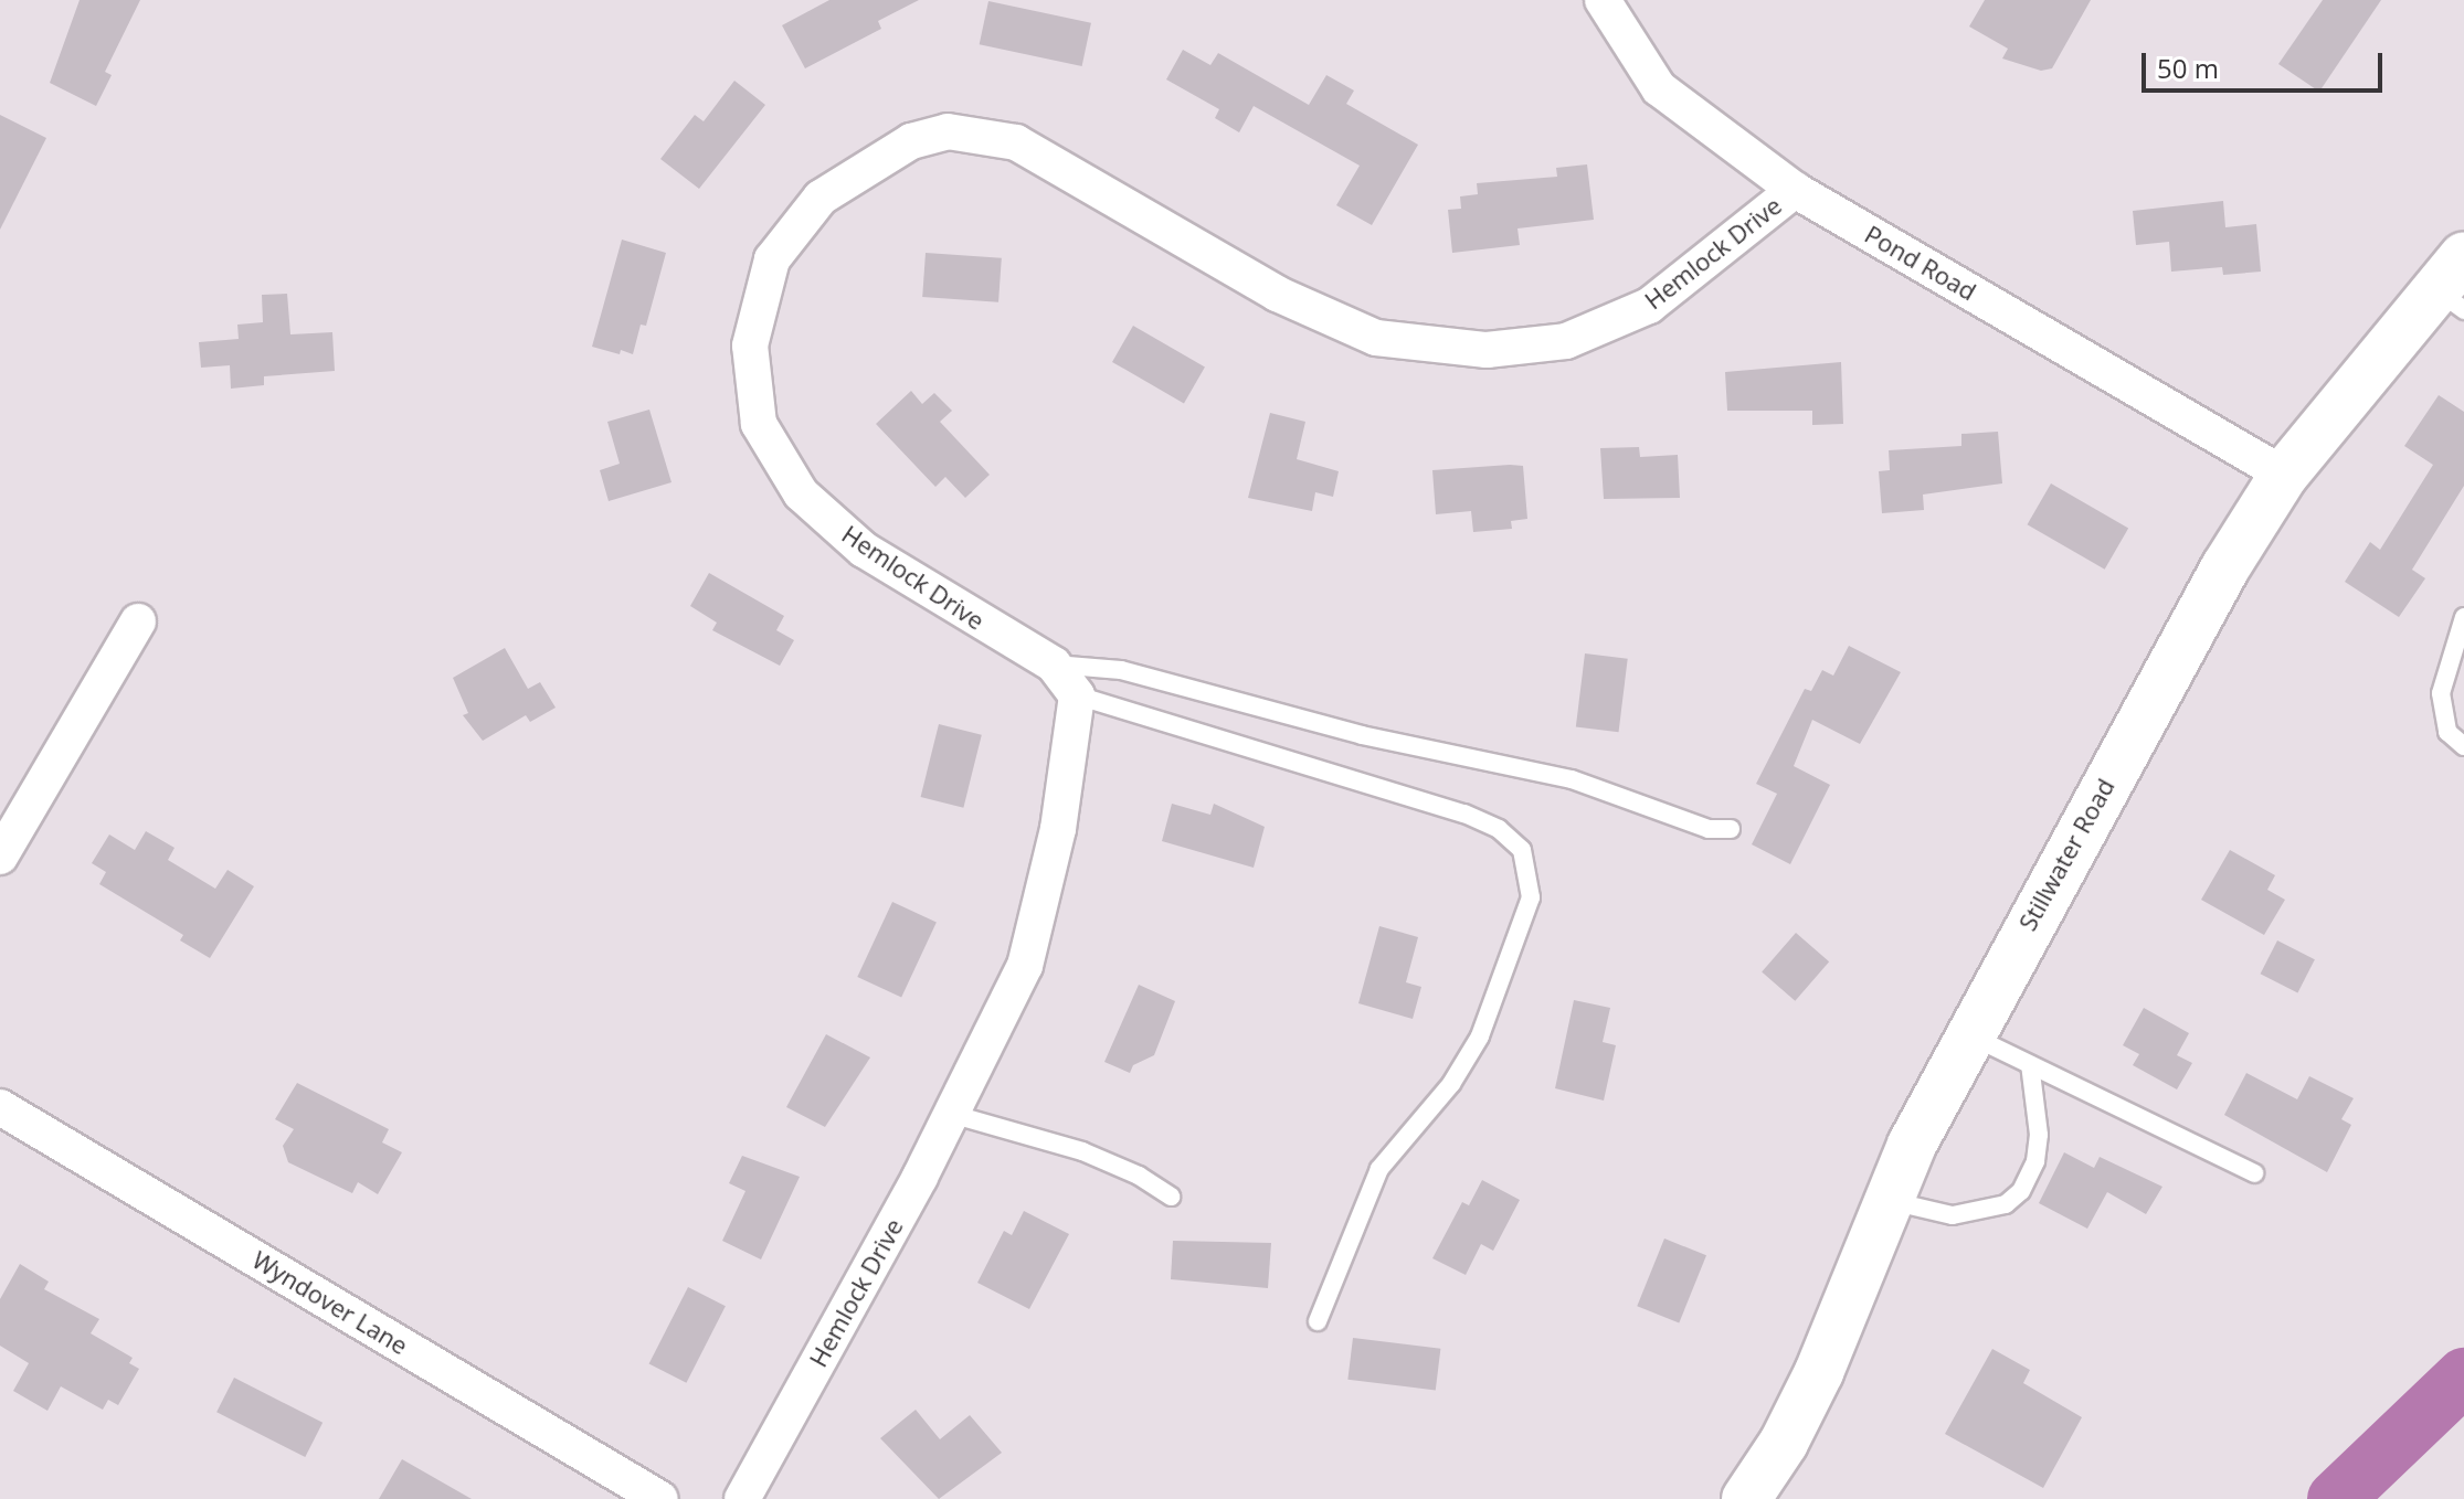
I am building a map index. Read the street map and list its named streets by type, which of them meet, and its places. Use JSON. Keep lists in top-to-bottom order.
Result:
{
  "streets": {
    "main road": ["Stillwater Road"],
    "street": ["Hemlock Drive", "Pond Road", "Wyndover Lane"]
  },
  "crossings": [
    ["Hemlock Drive", "Pond Road"],
    ["Pond Road", "Stillwater Road"]
  ],
  "scale_bar": "50 m"
}
